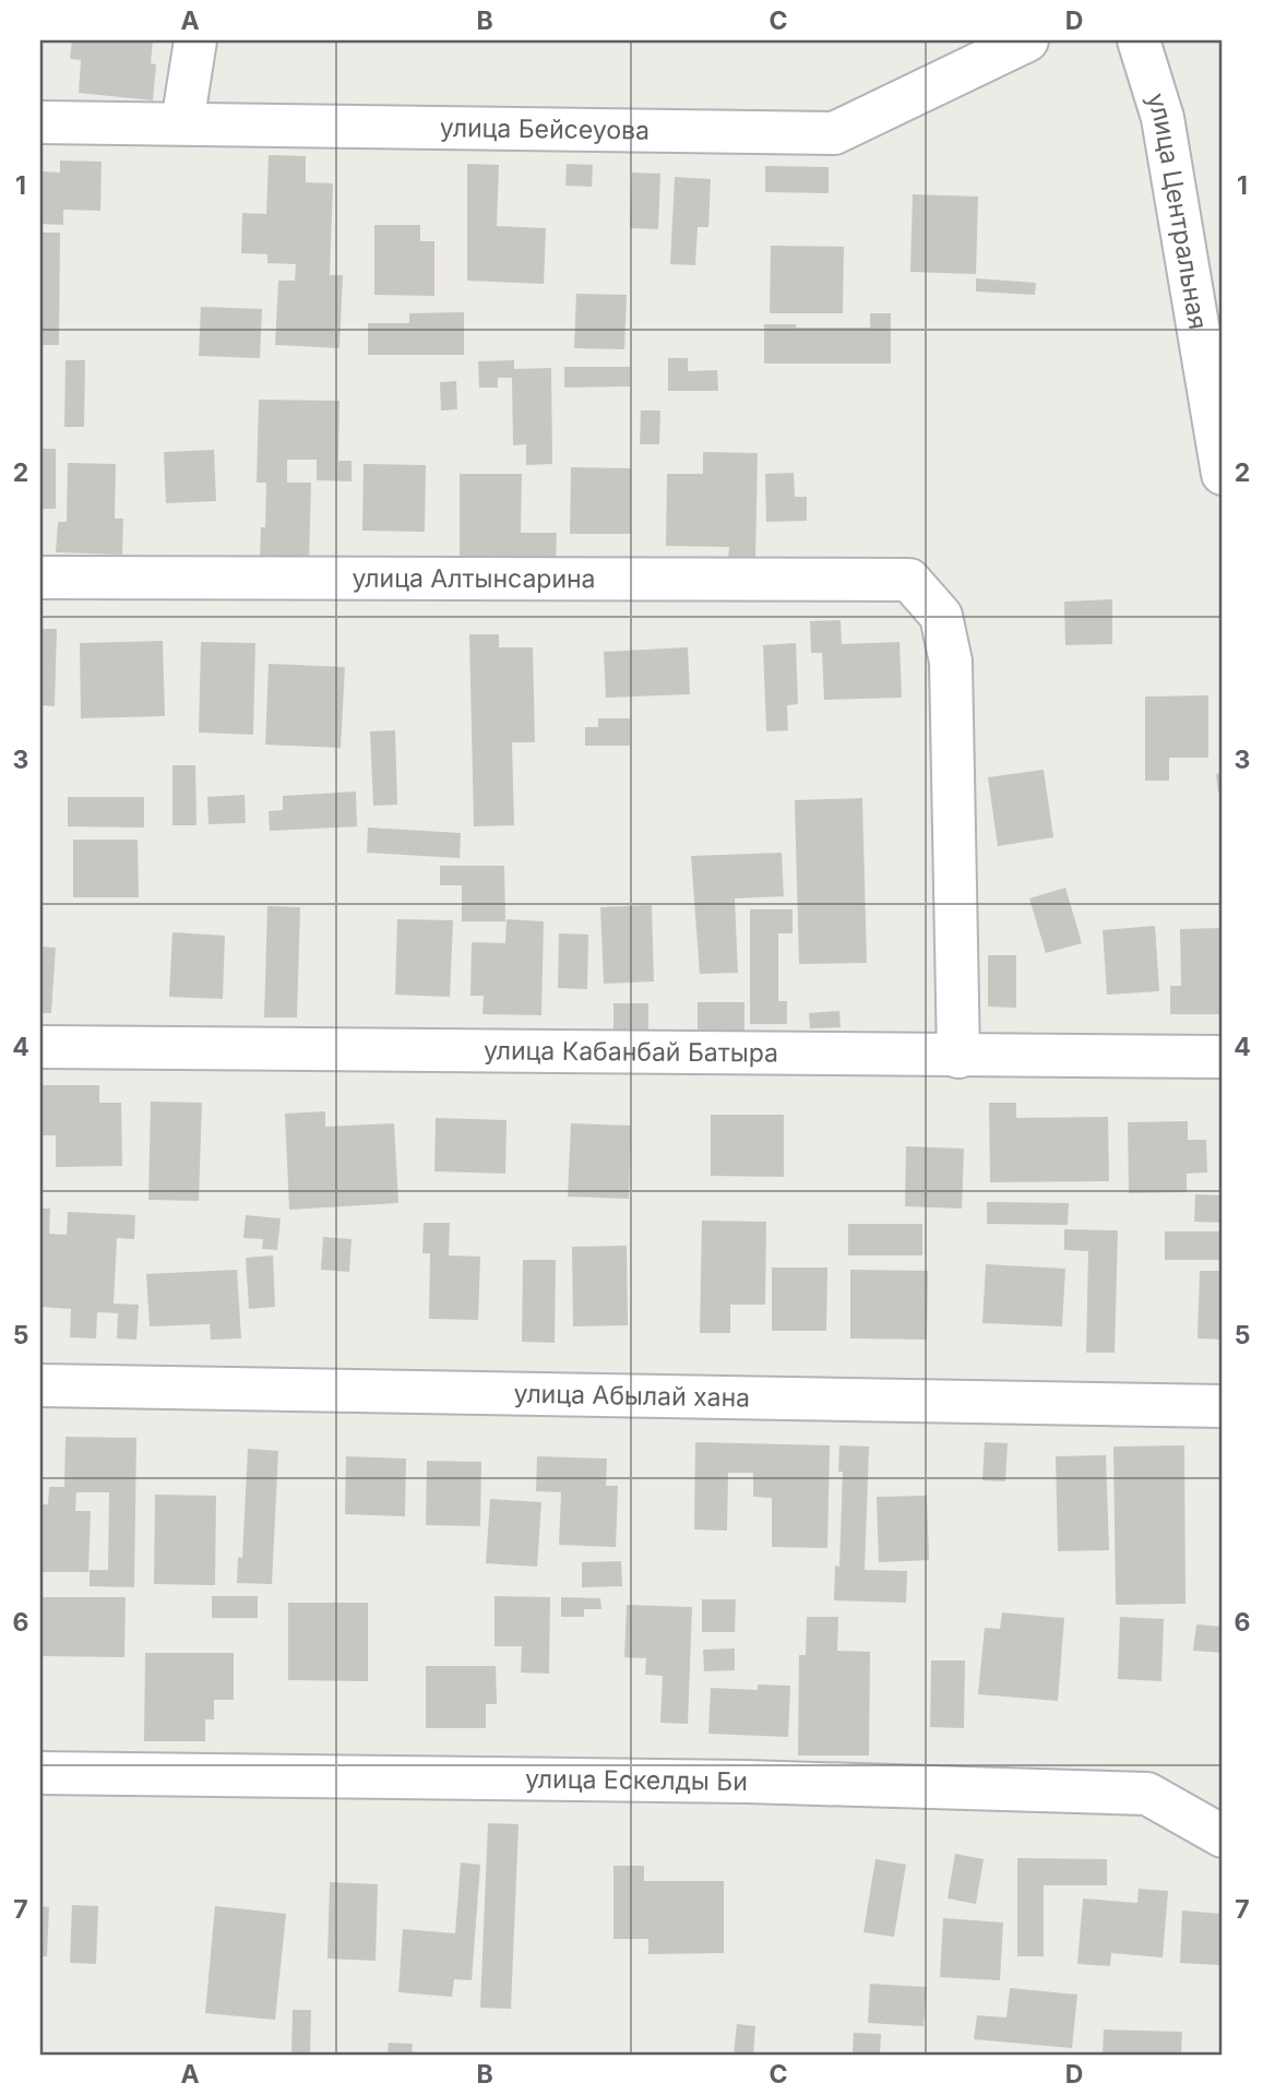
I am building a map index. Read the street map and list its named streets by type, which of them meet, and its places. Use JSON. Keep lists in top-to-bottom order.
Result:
{
  "streets": {
    "street": [
      "улица Бейсеуова",
      "улица Центральная",
      "улица Алтынсарина",
      "улица Кабанбай Батыра",
      "улица Абылай хана",
      "улица Ескелды Би"
    ]
  },
  "crossings": [
    ["улица Алтынсарина", "улица Кабанбай Батыра"]
  ],
  "grid": {
    "columns": [
      "A",
      "B",
      "C",
      "D"
    ],
    "rows": [
      "1",
      "2",
      "3",
      "4",
      "5",
      "6",
      "7"
    ]
  }
}
